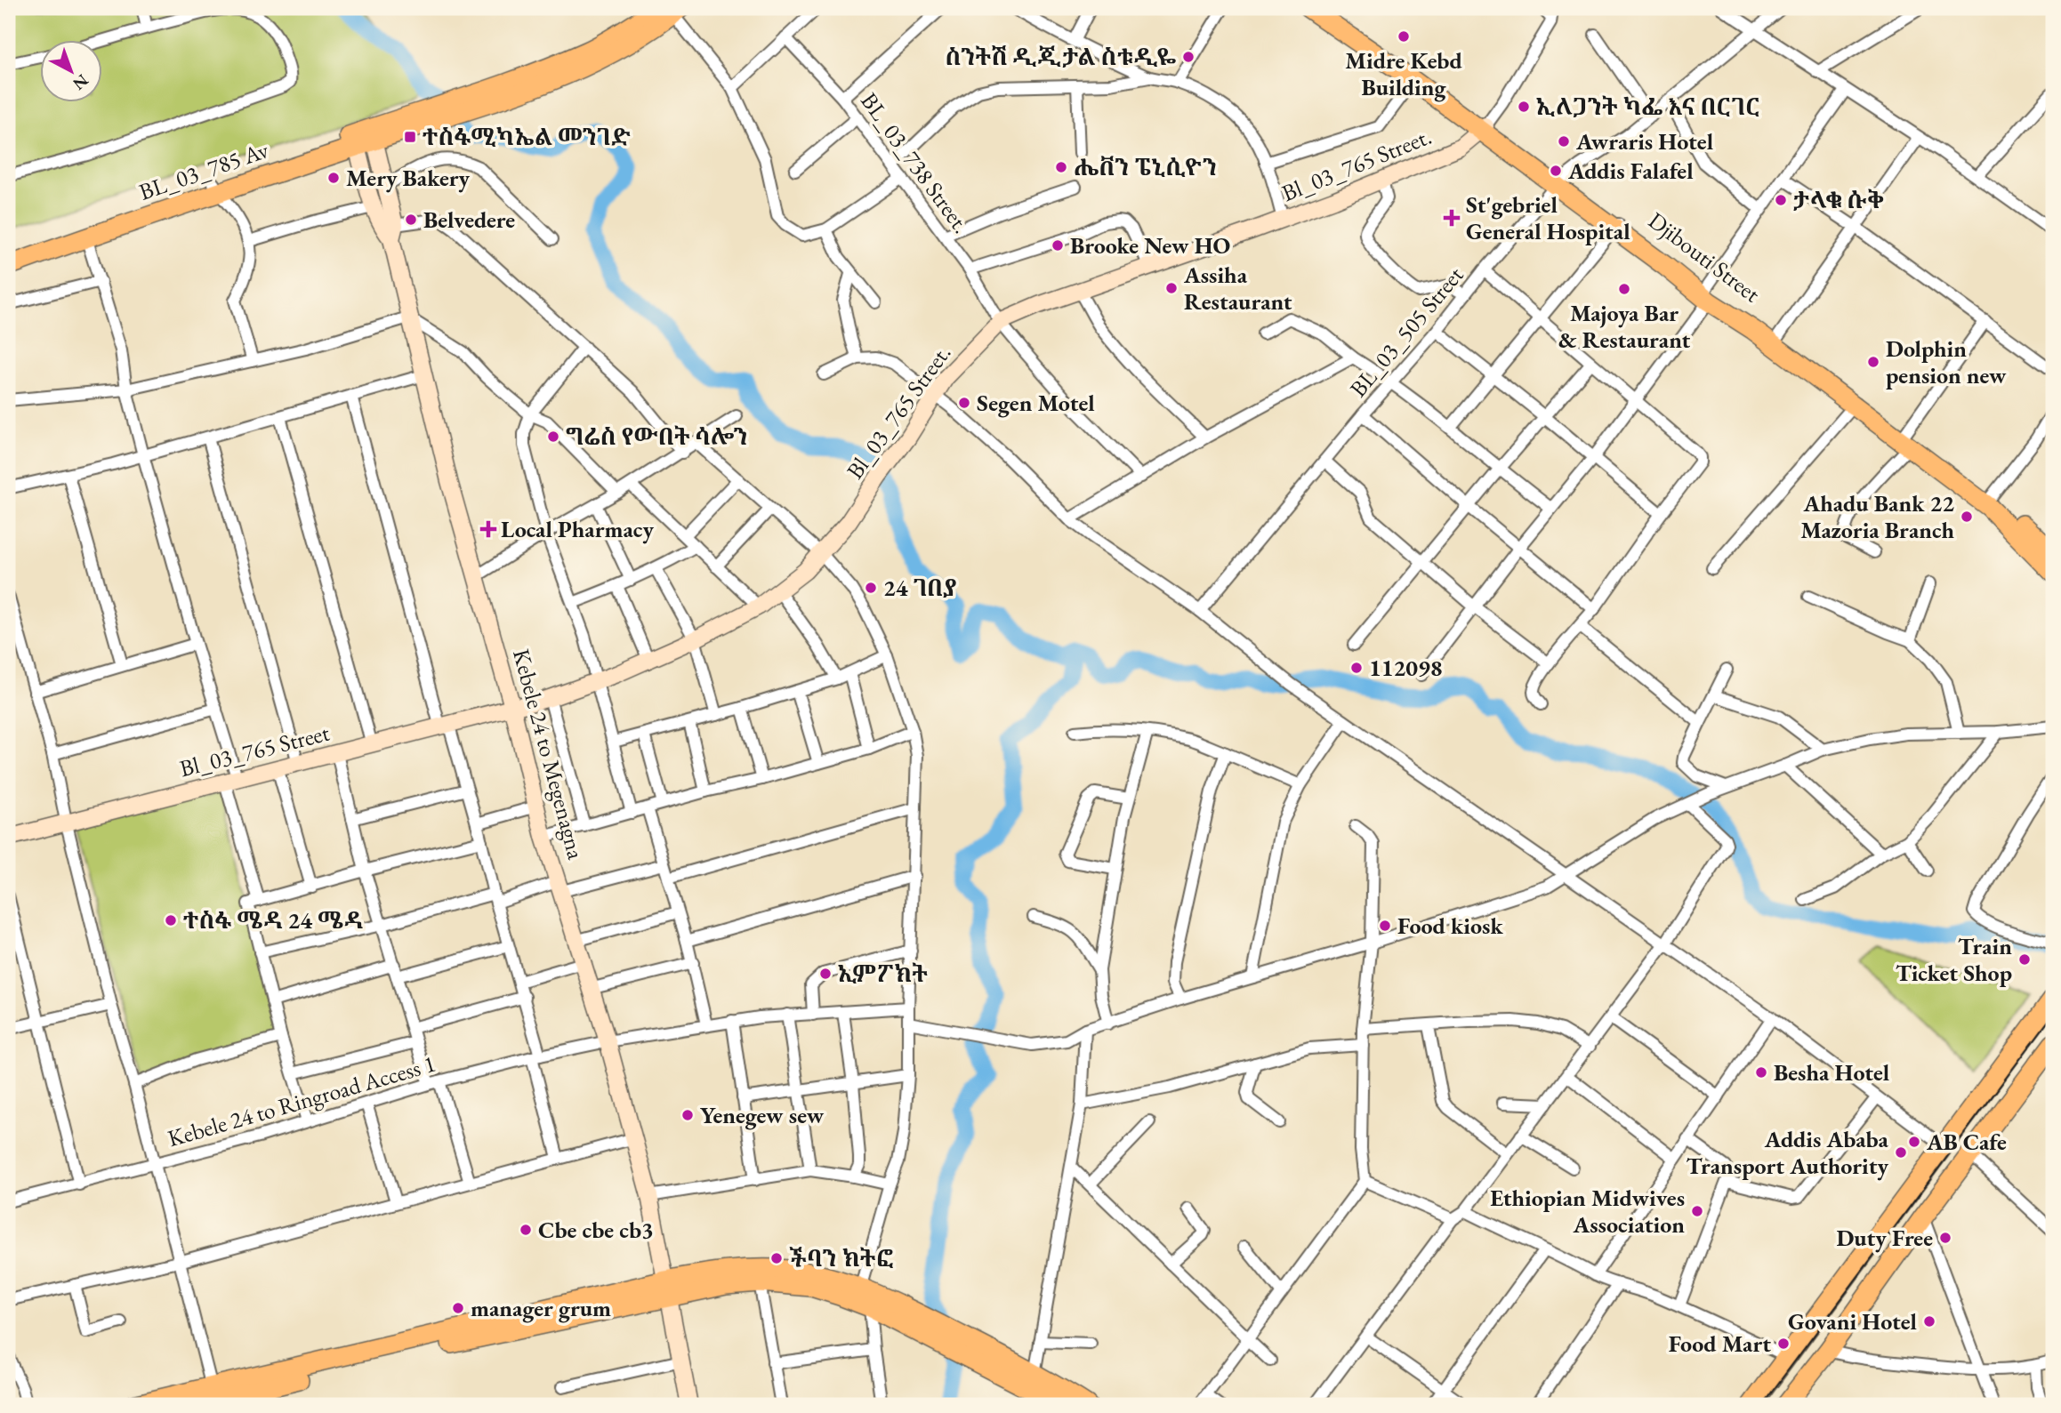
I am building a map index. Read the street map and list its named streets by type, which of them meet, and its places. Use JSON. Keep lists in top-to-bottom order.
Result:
{
  "streets": {
    "main road": ["BL_03_785 Av", "Djibouti Street"],
    "street": [
      "BL_03_738 Street.",
      "Bl_03_765 Street.",
      "BL_03_505 Street",
      "Bl_03_765 Street",
      "Kebele 24 to Megenagna",
      "Kebele 24 to Ringroad Access 1"
    ]
  },
  "crossings": [
    ["BL_03_738 Street.", "Bl_03_765 Street."],
    ["Bl_03_765 Street.", "Djibouti Street"],
    ["Bl_03_765 Street.", "Bl_03_765 Street"],
    ["Bl_03_765 Street.", "Kebele 24 to Megenagna"],
    ["BL_03_785 Av", "Kebele 24 to Megenagna"],
    ["Djibouti Street", "BL_03_505 Street"],
    ["Bl_03_765 Street", "Kebele 24 to Megenagna"],
    ["Kebele 24 to Megenagna", "Kebele 24 to Ringroad Access 1"]
  ],
  "places": {
    "other": [
      "Midre Kebd Building",
      "ስንትሽ ዲጂታል ስቱዲዬ",
      "ኢለጋንት ካፌ እና በርገር",
      "Awraris Hotel",
      "ሔቨን ፔኒሲዮን",
      "Addis Falafel",
      "Mery Bakery",
      "ታላቁ ሱቅ",
      "Belvedere",
      "Brooke New HO",
      "Assiha Restaurant",
      "Majoya Bar & Restaurant",
      "Dolphin pension new",
      "Segen Motel",
      "ግሬስ የውበት ሳሎን",
      "Ahadu Bank 22 Mazoria Branch",
      "24 ገበያ",
      "112098",
      "ተስፋ ሜዳ 24 ሜዳ",
      "Food kiosk",
      "Train Ticket Shop",
      "ኢምፖክት",
      "Besha Hotel",
      "Yenegew sew",
      "AB Cafe",
      "Addis Ababa Transport Authority",
      "Ethiopian Midwives Association",
      "Cbe cbe cb3",
      "Duty Free",
      "ችባን ክትፎ",
      "manager grum",
      "Govani Hotel",
      "Food Mart"
    ],
    "transit": ["ተስፋሚካኤል መንገድ"],
    "health": ["St'gebriel General Hospital", "Local Pharmacy"]
  },
  "north": "bottom right"
}
